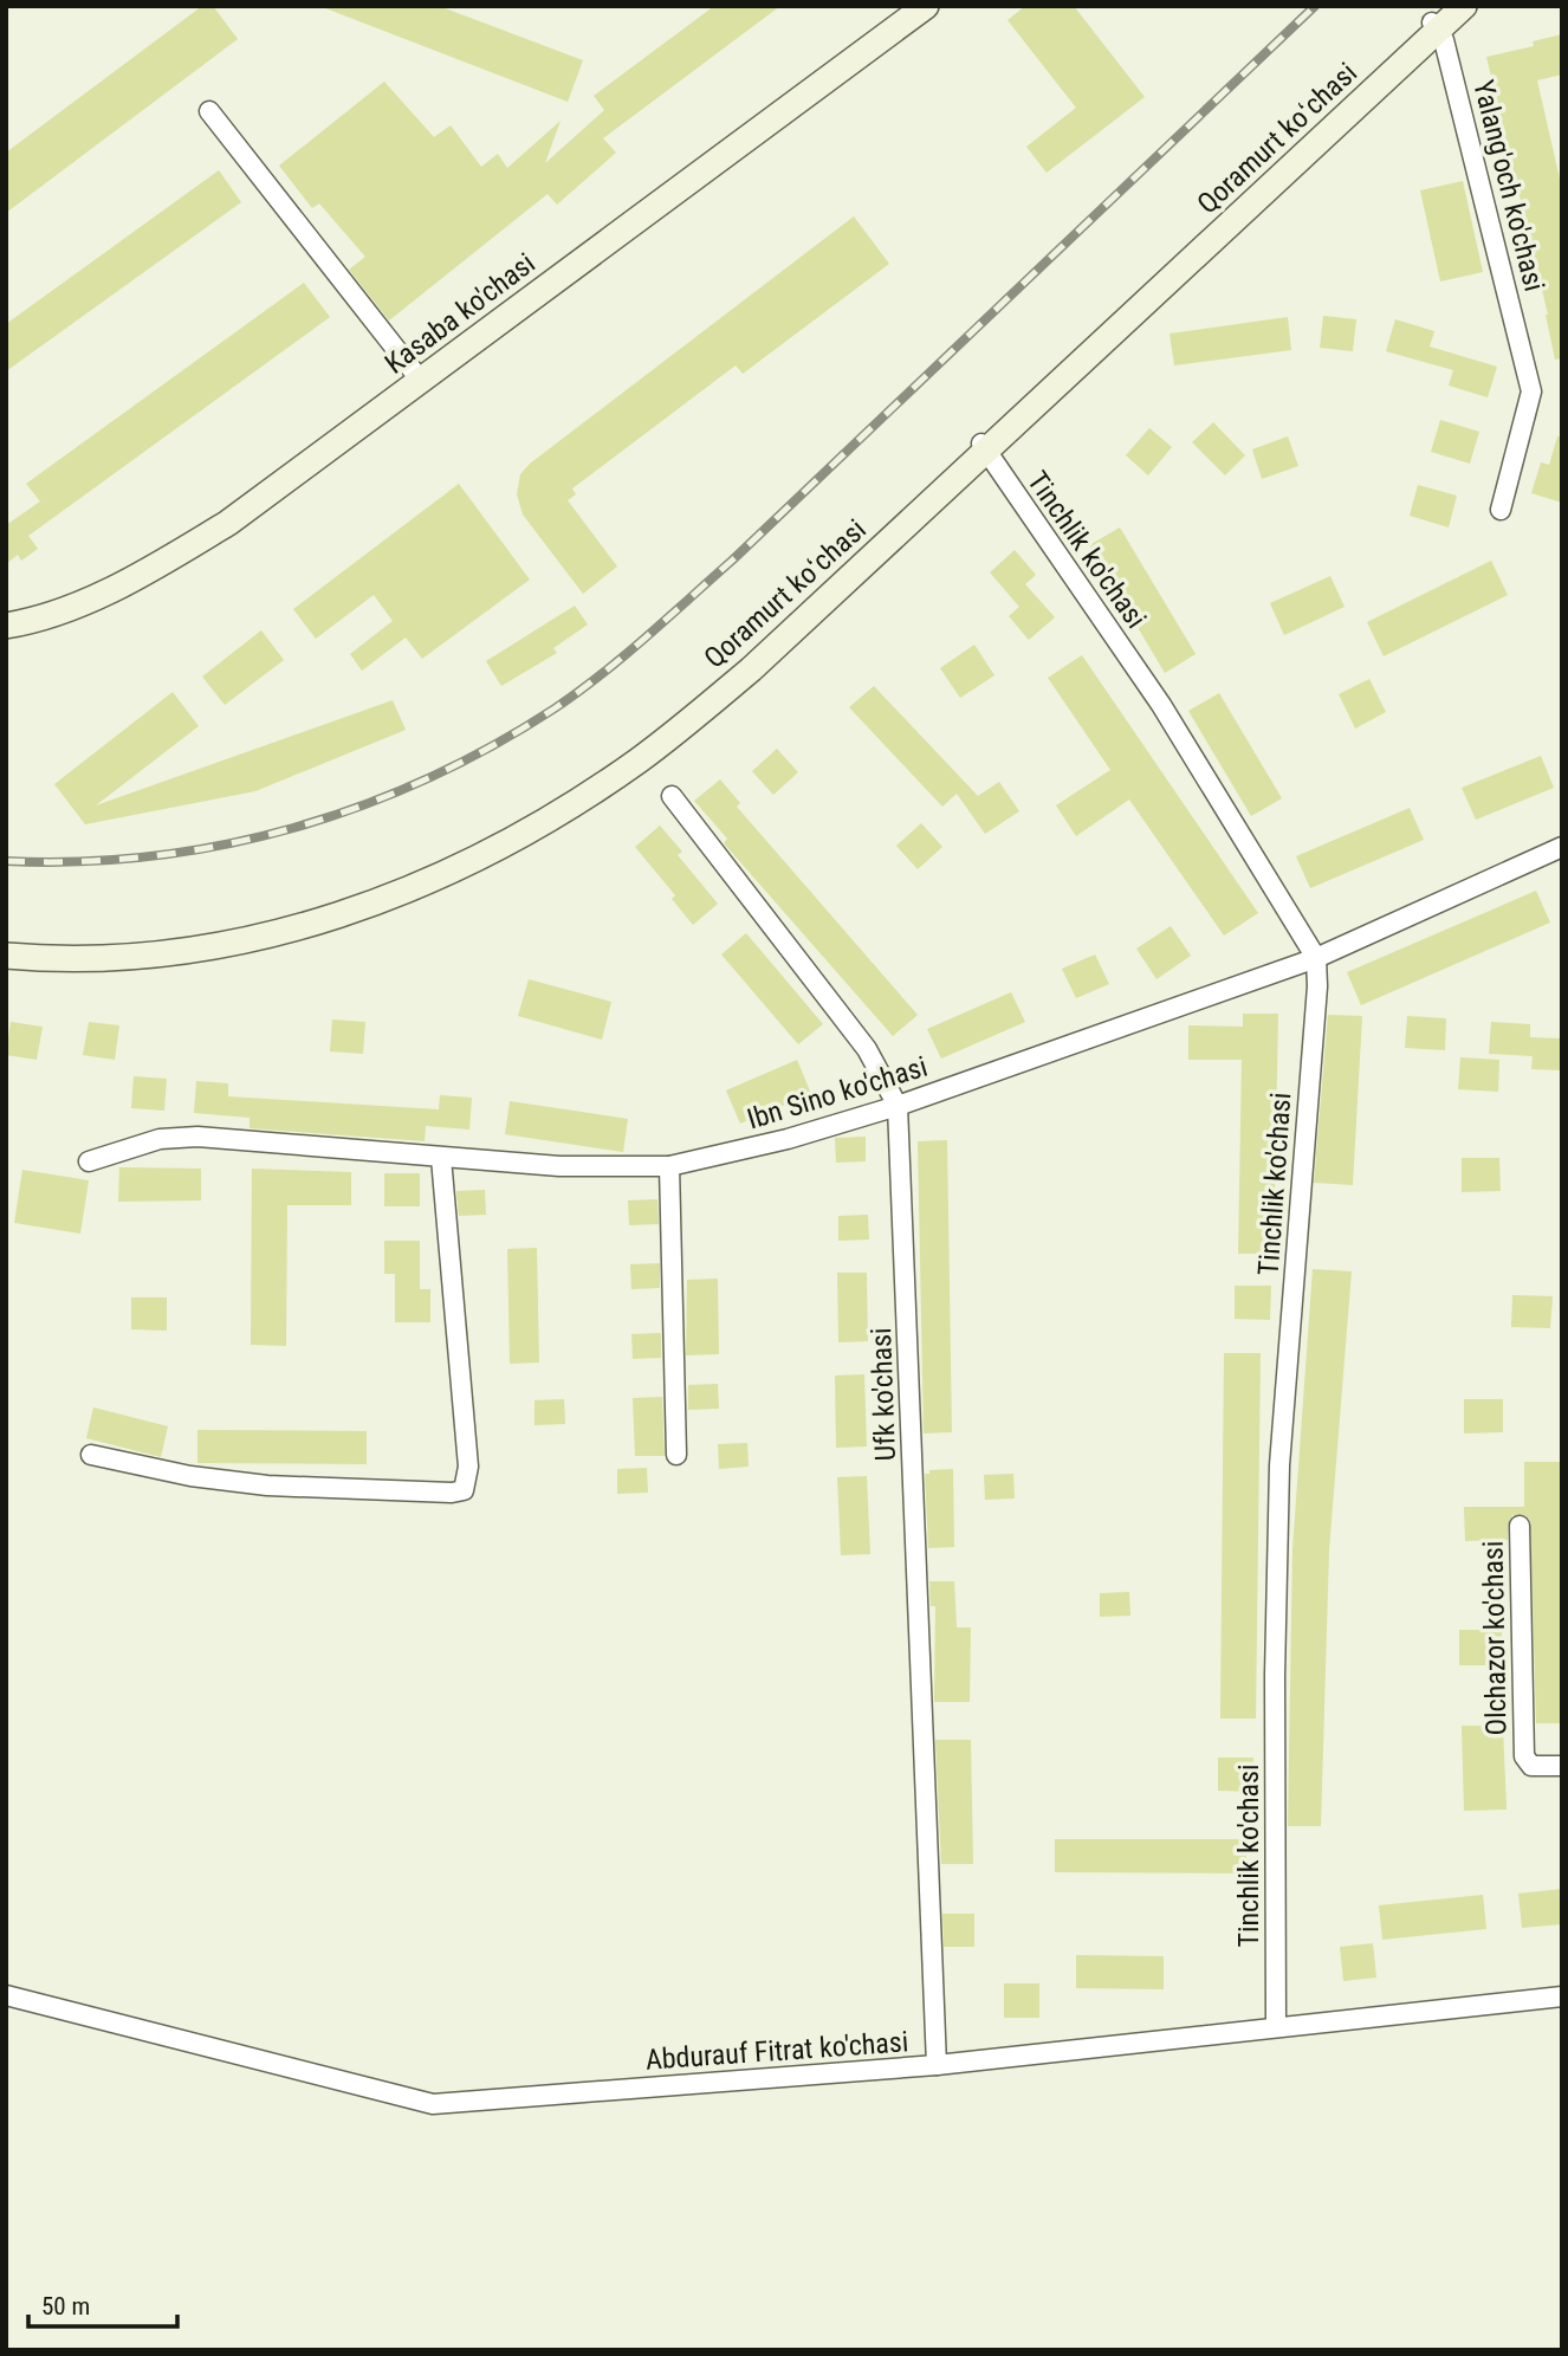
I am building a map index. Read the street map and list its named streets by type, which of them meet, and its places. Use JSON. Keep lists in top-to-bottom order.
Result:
{
  "streets": {
    "main road": ["Qoramurt koʻchasi", "Kasaba ko'chasi"],
    "street": [
      "Yalang'och ko'chasi",
      "Tinchlik ko'chasi",
      "Ibn Sino ko'chasi",
      "Ufk ko'chasi",
      "Olchazor ko'chasi",
      "Abdurauf Fitrat ko'chasi"
    ]
  },
  "crossings": [
    ["Qoramurt koʻchasi", "Yalang'och ko'chasi"],
    ["Qoramurt koʻchasi", "Tinchlik ko'chasi"],
    ["Tinchlik ko'chasi", "Ibn Sino ko'chasi"],
    ["Tinchlik ko'chasi", "Abdurauf Fitrat ko'chasi"],
    ["Ibn Sino ko'chasi", "Ufk ko'chasi"],
    ["Ufk ko'chasi", "Abdurauf Fitrat ko'chasi"]
  ],
  "scale_bar": "50 m"
}
